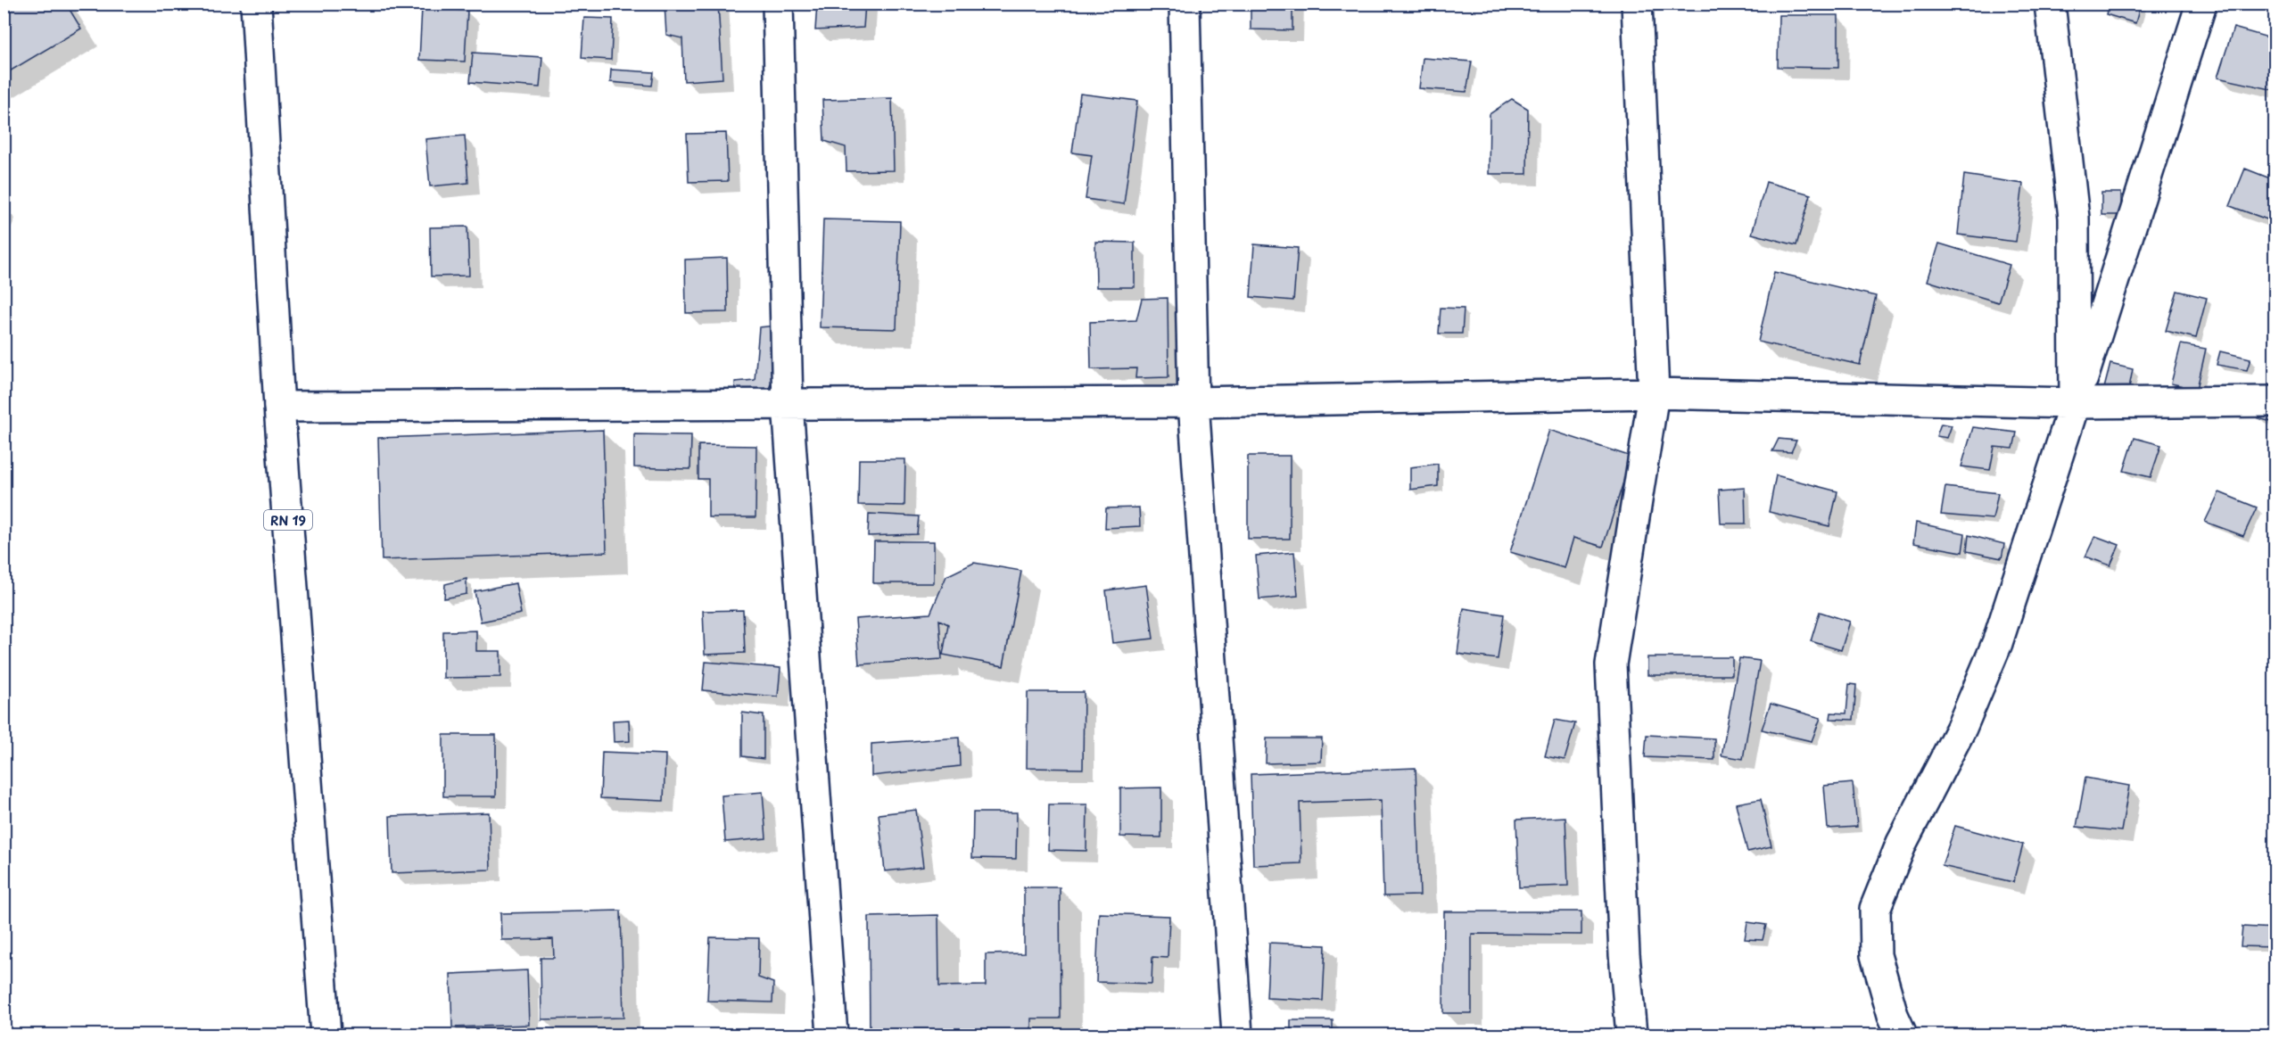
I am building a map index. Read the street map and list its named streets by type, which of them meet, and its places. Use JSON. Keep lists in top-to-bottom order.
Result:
{
  "streets": {
    "street": ["RN 19"]
  }
}
